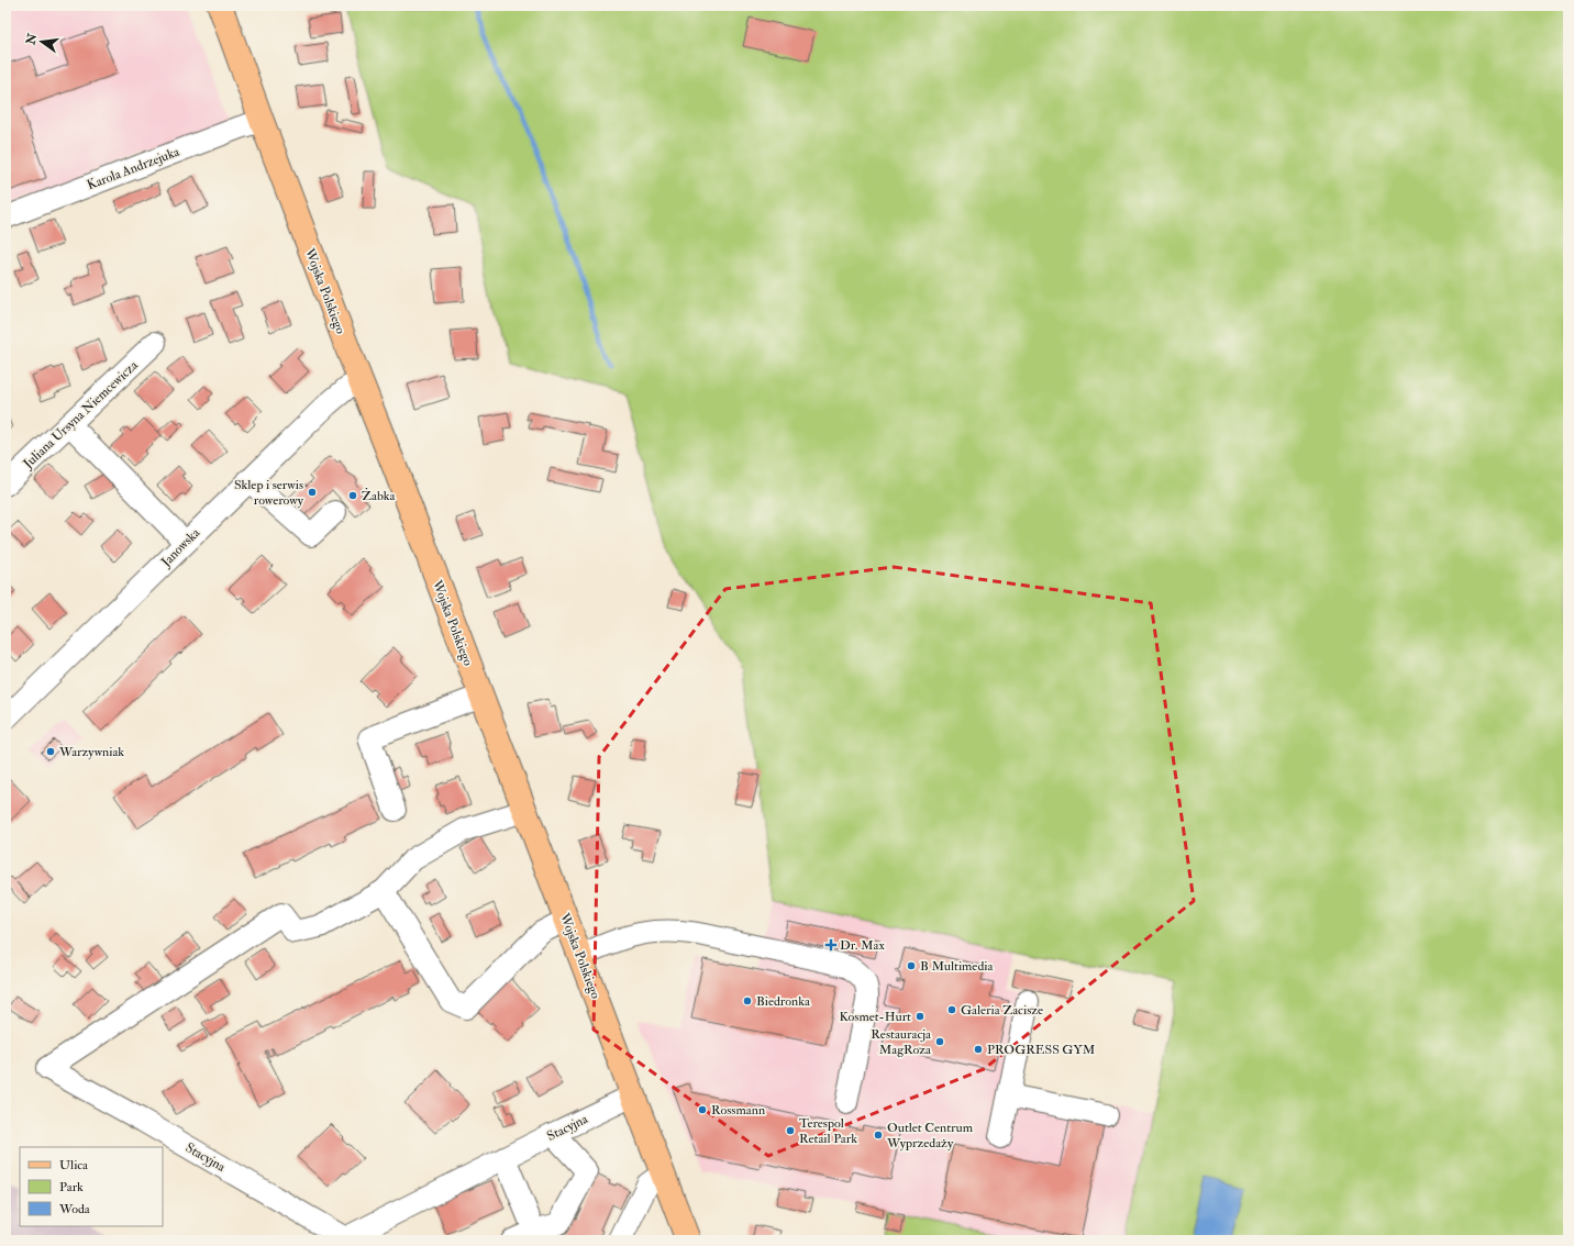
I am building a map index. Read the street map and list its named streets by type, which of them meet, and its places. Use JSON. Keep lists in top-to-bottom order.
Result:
{
  "streets": {
    "main road": ["Wojska Polskiego"],
    "street": [
      "Karola Andrzejuka",
      "Juliana Ursyna Niemcewicza",
      "Janowska",
      "Stacyjna"
    ]
  },
  "crossings": [
    ["Karola Andrzejuka", "Wojska Polskiego"],
    ["Wojska Polskiego", "Janowska"],
    ["Wojska Polskiego", "Stacyjna"]
  ],
  "places": {
    "other": [
      "Sklep i serwis rowerowy",
      "Żabka",
      "Warzywniak",
      "B Multimedia",
      "Biedronka",
      "Galeria Zacisze",
      "Kosmet-Hurt",
      "Restauracja MagRoza",
      "PROGRESS GYM",
      "Rossmann",
      "Terespol Retail Park",
      "Outlet Centrum Wyprzedaży"
    ],
    "health": ["Dr. Max"]
  },
  "legend": ["Ulica", "Park", "Woda"],
  "north": "left"
}
